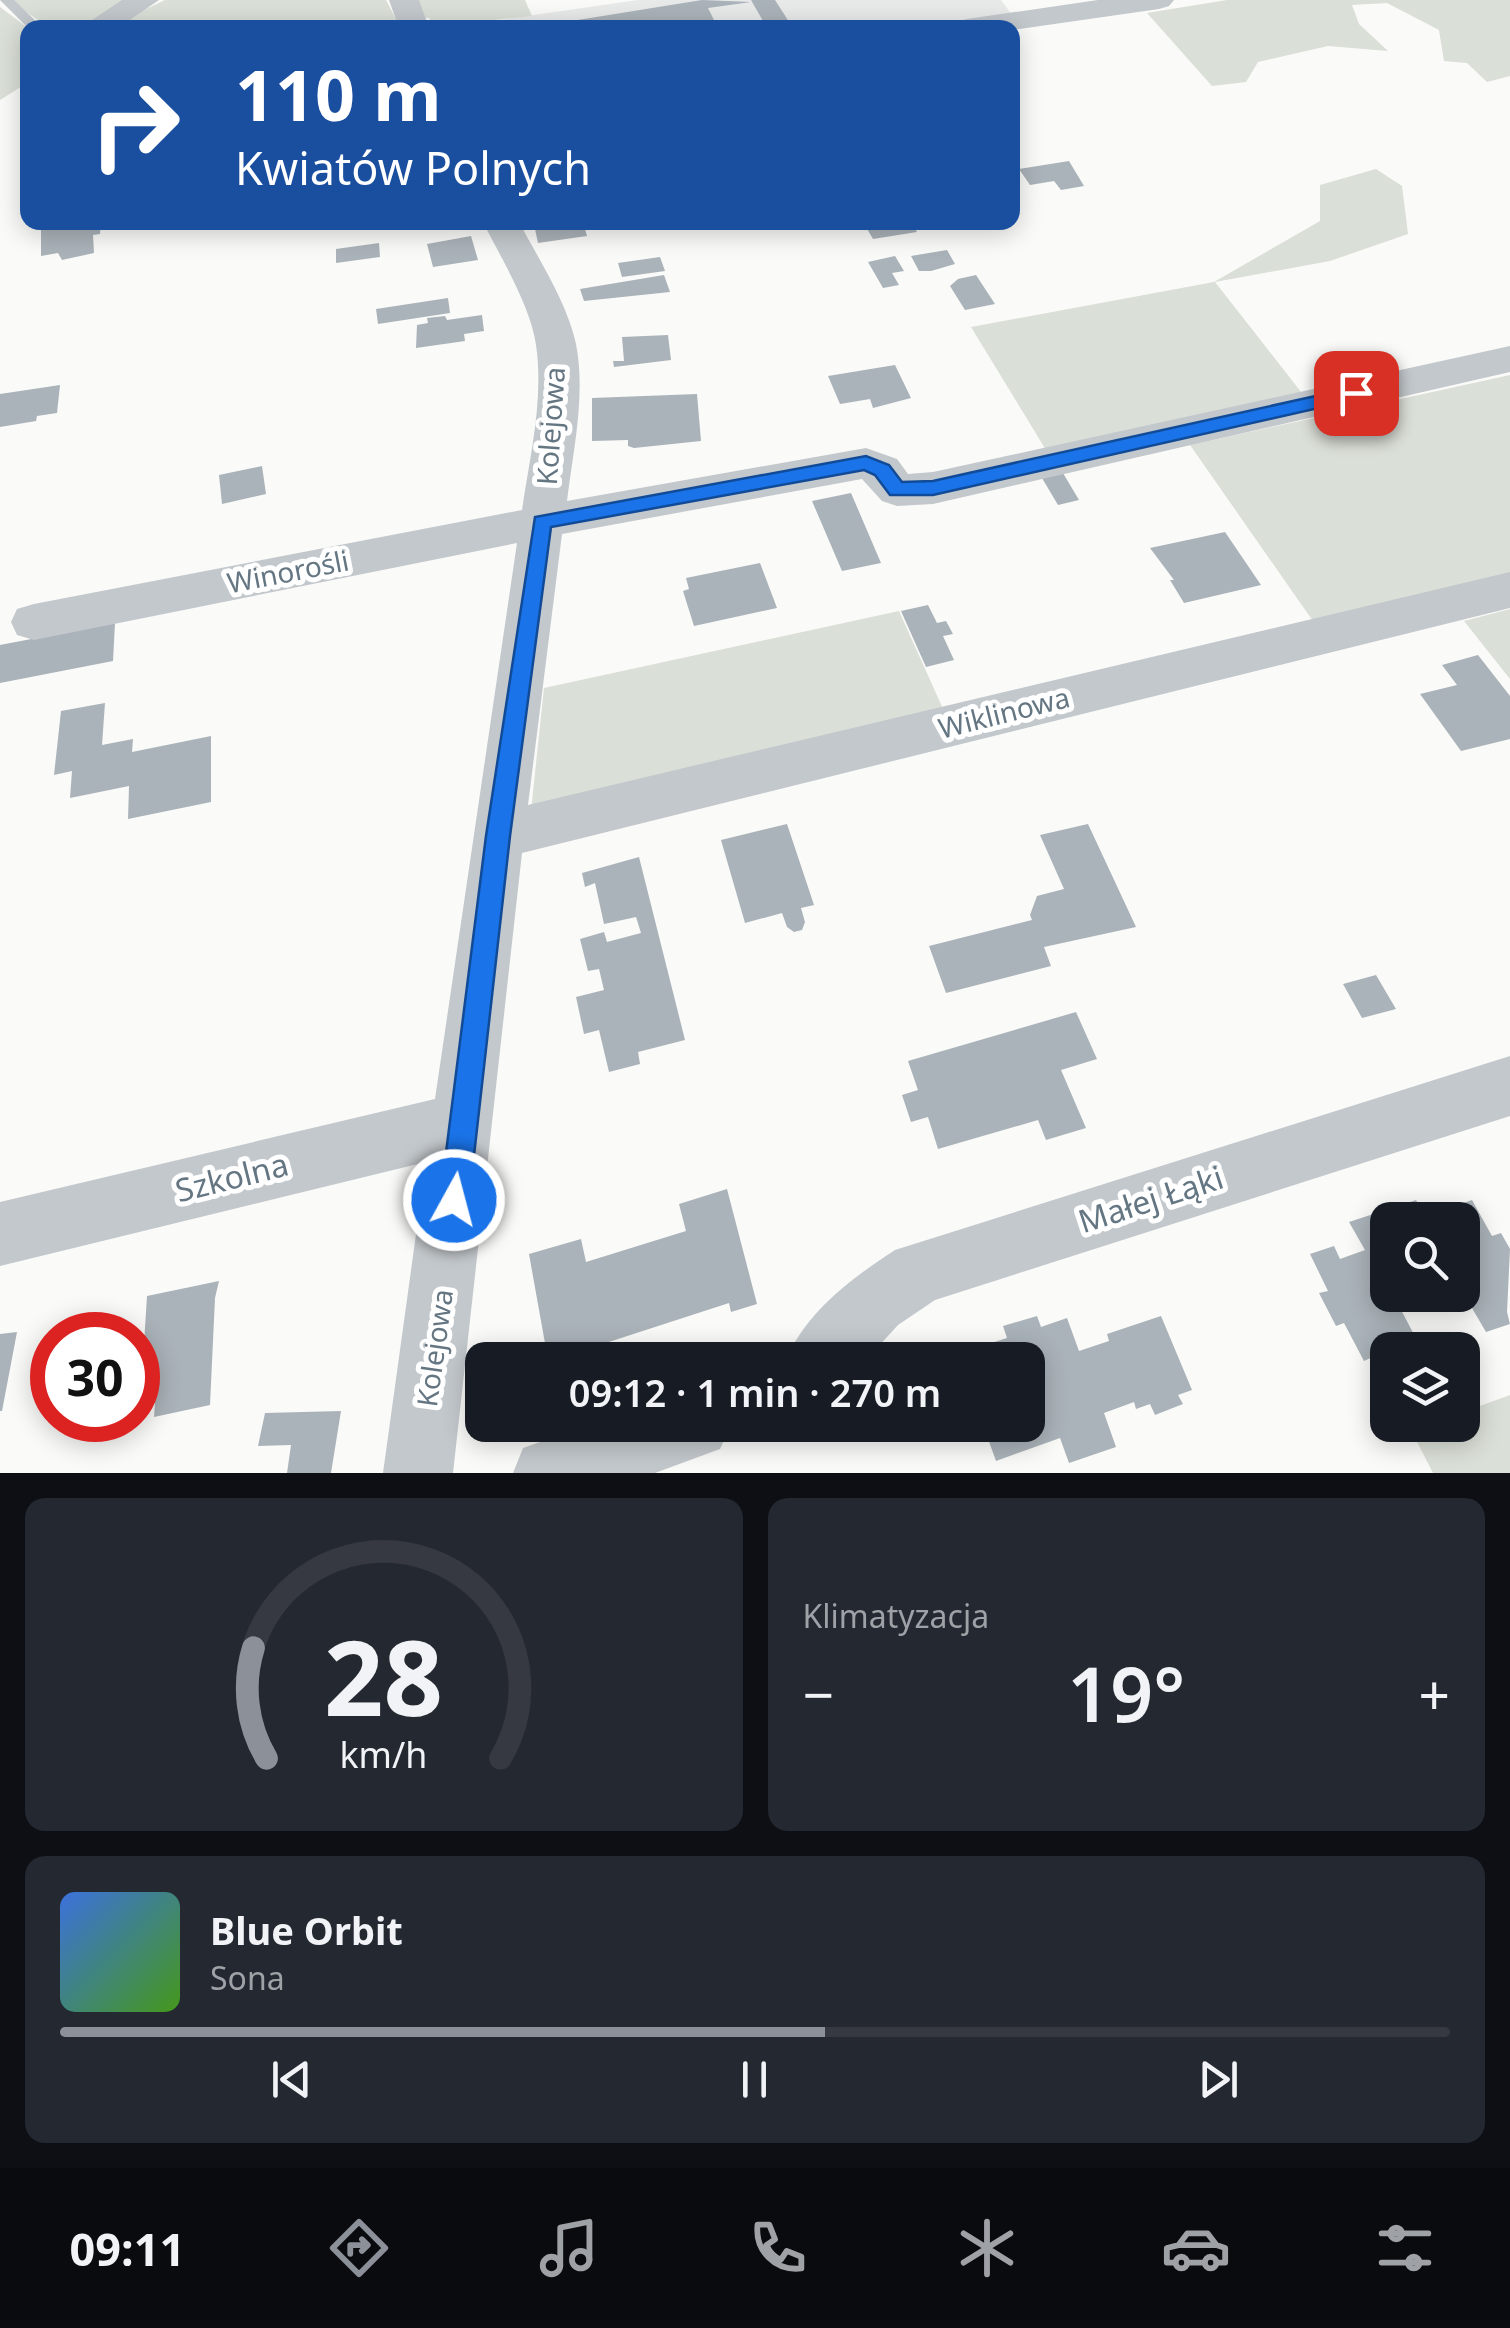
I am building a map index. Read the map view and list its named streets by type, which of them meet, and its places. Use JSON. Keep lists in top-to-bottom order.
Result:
{
  "streets": {
    "street": [
      "Kolejowa",
      "Winorośli",
      "Wiklinowa",
      "Szkolna",
      "Małej Łąki"
    ]
  },
  "crossings": [
    ["Kolejowa", "Winorośli"],
    ["Kolejowa", "Wiklinowa"],
    ["Kolejowa", "Szkolna"]
  ],
  "page": {
    "turn": ["110 m", "Kwiatów Polnych"],
    "limit": "30",
    "trip": "09:12 · 1 min · 270 m",
    "tile": "Klimatyzacja",
    "heat": ["−", "19°", "+"],
    "song": ["Blue Orbit", "Sona"],
    "tabs": "09:11",
    "gauge": ["28", "km/h"]
  }
}
